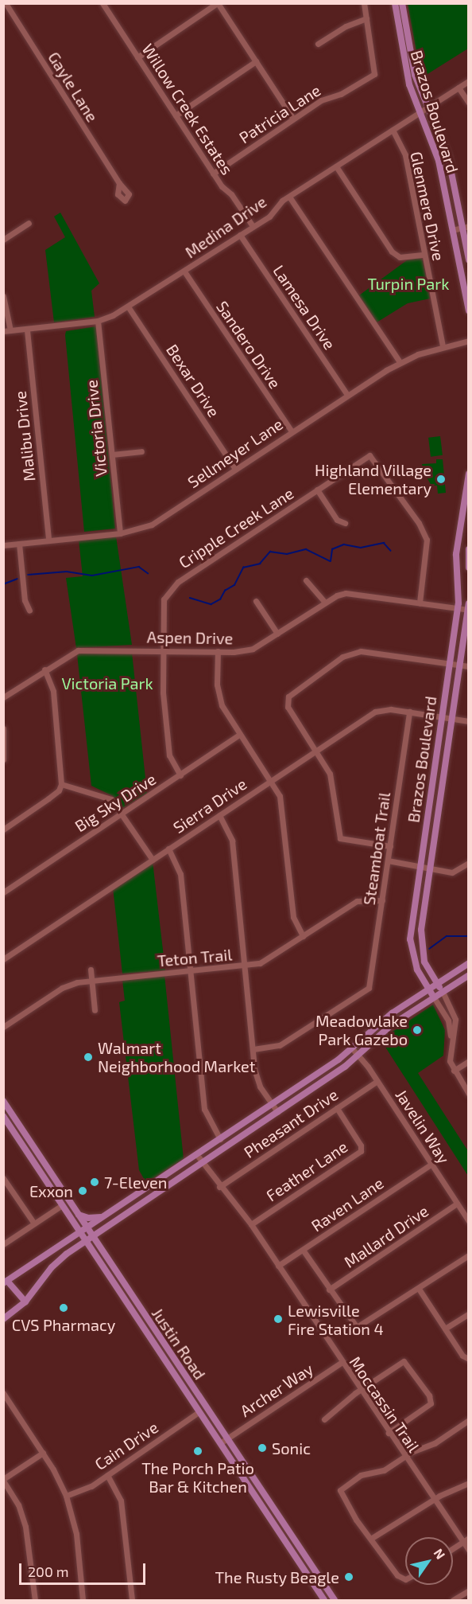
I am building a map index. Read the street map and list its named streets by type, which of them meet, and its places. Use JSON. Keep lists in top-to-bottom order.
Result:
{
  "streets": {
    "main road": ["Brazos Boulevard", "Justin Road"],
    "street": [
      "Gayle Lane",
      "Willow Creek Estates",
      "Patricia Lane",
      "Glenmere Drive",
      "Medina Drive",
      "Lamesa Drive",
      "Sandero Drive",
      "Bexar Drive",
      "Victoria Drive",
      "Malibu Drive",
      "Sellmeyer Lane",
      "Cripple Creek Lane",
      "Aspen Drive",
      "Big Sky Drive",
      "Sierra Drive",
      "Steamboat Trail",
      "Teton Trail",
      "Pheasant Drive",
      "Javelin Way",
      "Feather Lane",
      "Raven Lane",
      "Mallard Drive",
      "Archer Way",
      "Moccassin Trail",
      "Cain Drive"
    ]
  },
  "crossings": [
    ["Willow Creek Estates", "Patricia Lane"],
    ["Willow Creek Estates", "Medina Drive"],
    ["Brazos Boulevard", "Medina Drive"],
    ["Brazos Boulevard", "Aspen Drive"],
    ["Brazos Boulevard", "Sierra Drive"],
    ["Glenmere Drive", "Medina Drive"],
    ["Glenmere Drive", "Sellmeyer Lane"],
    ["Medina Drive", "Lamesa Drive"],
    ["Medina Drive", "Sandero Drive"],
    ["Medina Drive", "Bexar Drive"],
    ["Medina Drive", "Victoria Drive"],
    ["Medina Drive", "Malibu Drive"],
    ["Lamesa Drive", "Sellmeyer Lane"],
    ["Sandero Drive", "Sellmeyer Lane"],
    ["Bexar Drive", "Sellmeyer Lane"],
    ["Victoria Drive", "Sellmeyer Lane"],
    ["Malibu Drive", "Sellmeyer Lane"],
    ["Cripple Creek Lane", "Aspen Drive"],
    ["Cripple Creek Lane", "Big Sky Drive"],
    ["Sierra Drive", "Steamboat Trail"],
    ["Steamboat Trail", "Teton Trail"],
    ["Pheasant Drive", "Javelin Way"],
    ["Pheasant Drive", "Feather Lane"],
    ["Pheasant Drive", "Moccassin Trail"],
    ["Javelin Way", "Raven Lane"],
    ["Javelin Way", "Mallard Drive"],
    ["Feather Lane", "Moccassin Trail"],
    ["Raven Lane", "Moccassin Trail"],
    ["Justin Road", "Archer Way"],
    ["Justin Road", "Cain Drive"],
    ["Archer Way", "Moccassin Trail"]
  ],
  "parks": ["Turpin Park", "Victoria Park"],
  "places": [
    "Highland Village Elementary",
    "Meadowlake Park Gazebo",
    "Walmart Neighborhood Market",
    "7-Eleven",
    "Exxon",
    "CVS Pharmacy",
    "Lewisville Fire Station 4",
    "Sonic",
    "The Porch Patio Bar & Kitchen",
    "The Rusty Beagle"
  ],
  "scale_bar": "200 m",
  "north": "top right"
}
